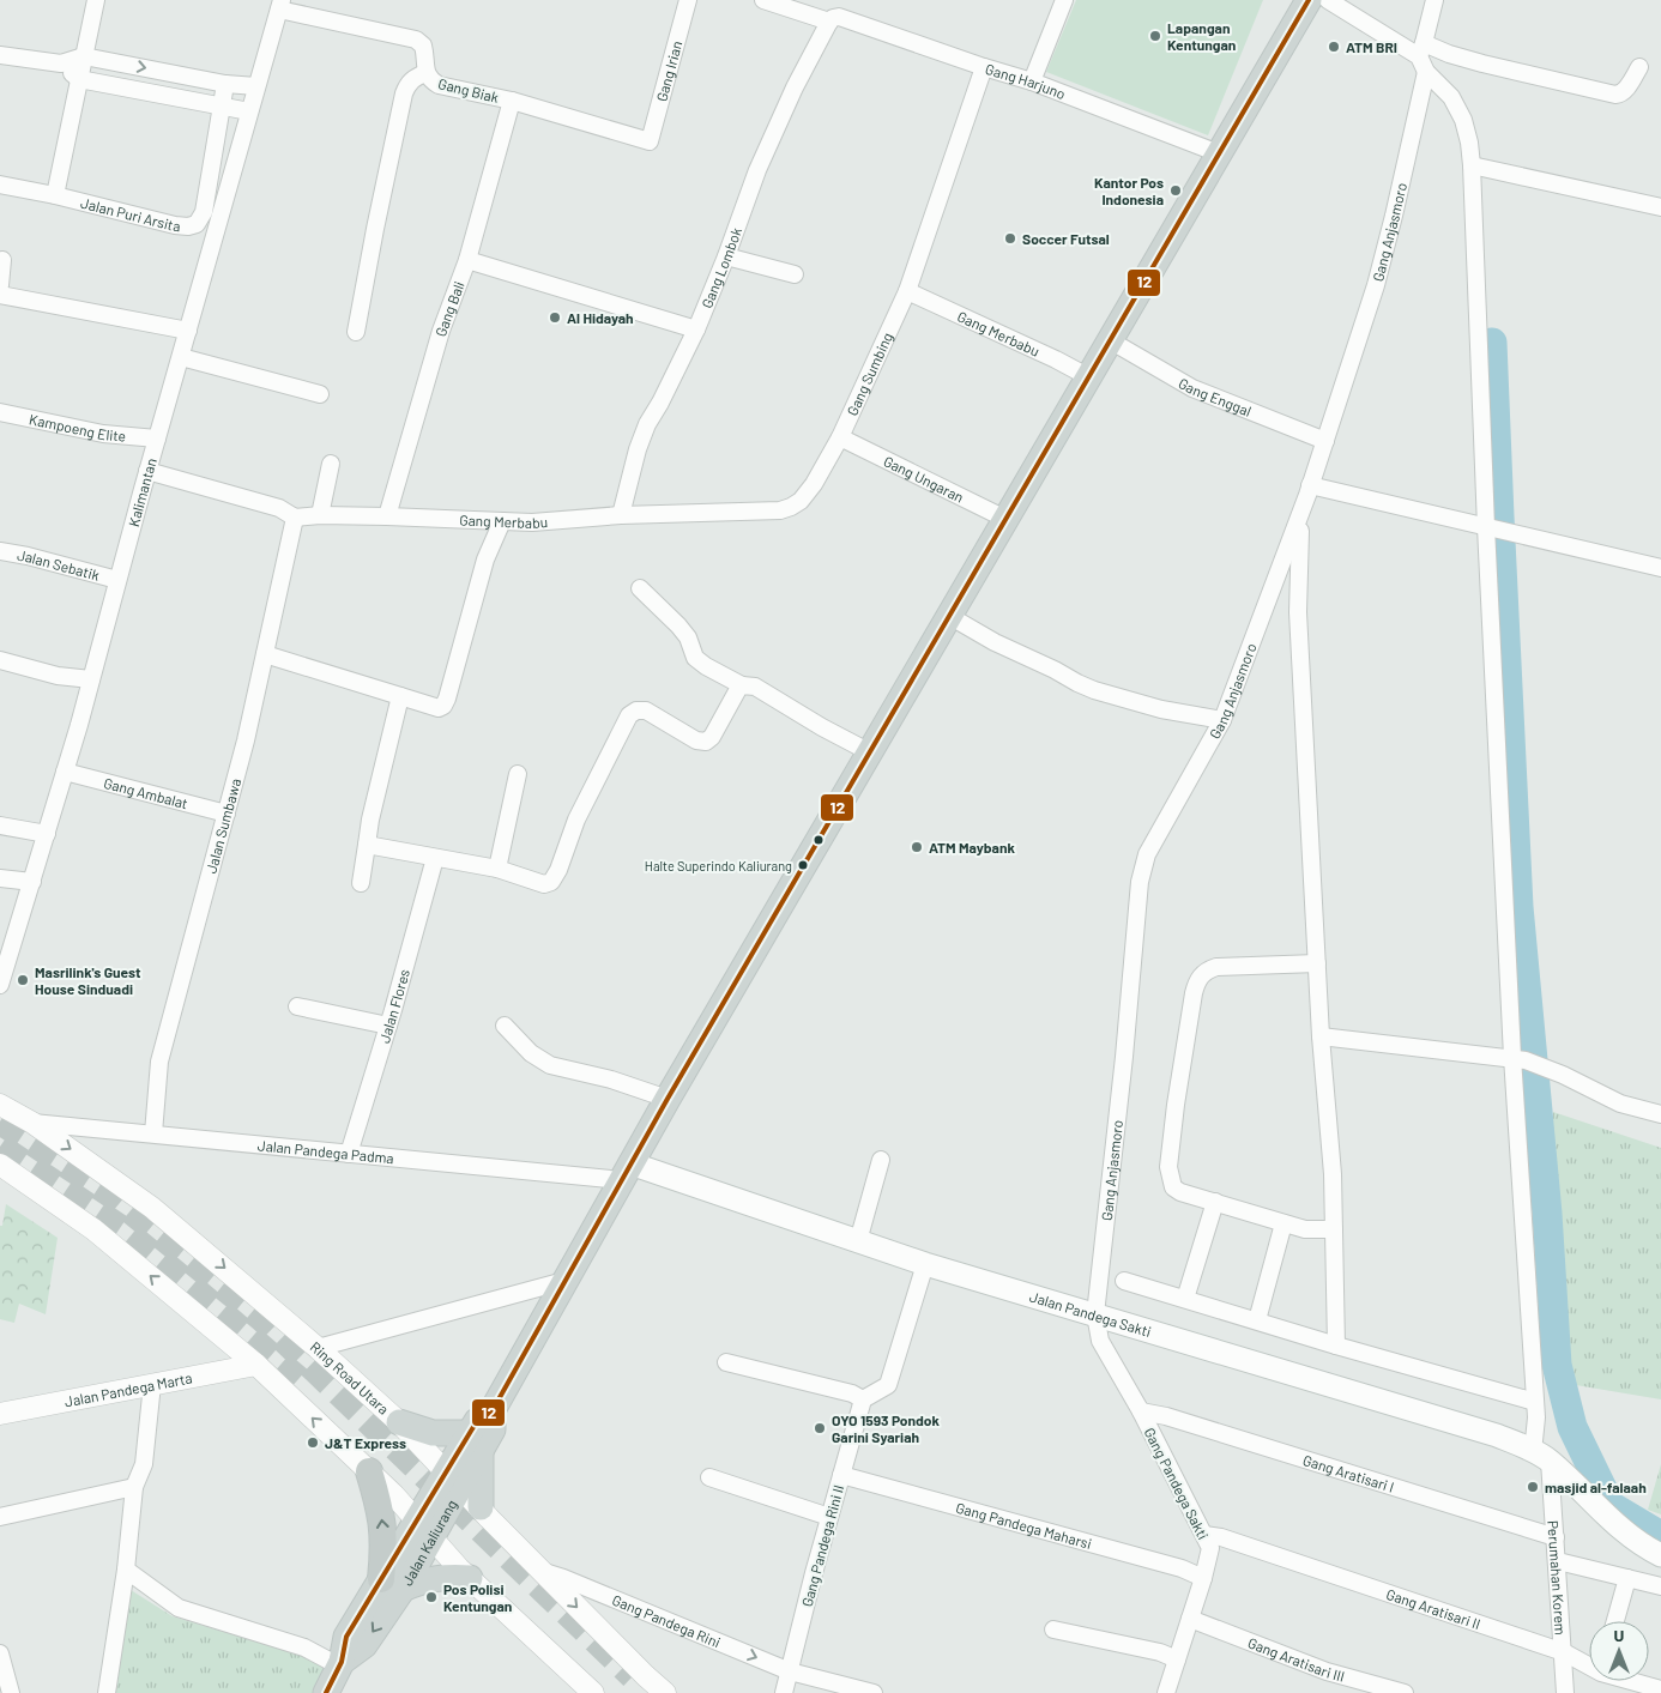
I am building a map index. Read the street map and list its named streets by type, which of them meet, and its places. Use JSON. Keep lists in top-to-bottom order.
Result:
{
  "streets": {
    "main road": ["Jalan Pandega Sakti", "Jalan Kaliurang"],
    "street": [
      "Gang Irian",
      "Gang Harjuno",
      "Gang Biak",
      "Jalan Puri Arsita",
      "Gang Anjasmoro",
      "Gang Lombok",
      "Gang Bali",
      "Gang Merbabu",
      "Gang Sumbing",
      "Gang Enggal",
      "Kampoeng Elite",
      "Gang Ungaran",
      "Kalimantan",
      "Jalan Sebatik",
      "Gang Ambalat",
      "Jalan Sumbawa",
      "Jalan Flores",
      "Jalan Pandega Padma",
      "Ring Road Utara",
      "Jalan Pandega Marta",
      "Gang Aratisari I",
      "Gang Pandega Sakti",
      "Gang Pandega Maharsi",
      "Gang Pandega Rini II",
      "Perumahan Korem",
      "Gang Aratisari II",
      "Gang Pandega Rini",
      "Gang Aratisari III"
    ]
  },
  "crossings": [
    ["Gang Irian", "Gang Biak"],
    ["Gang Harjuno", "Gang Lombok"],
    ["Gang Harjuno", "Gang Sumbing"],
    ["Gang Harjuno", "Jalan Kaliurang"],
    ["Gang Biak", "Gang Bali"],
    ["Gang Biak", "Kalimantan"],
    ["Gang Anjasmoro", "Gang Enggal"],
    ["Gang Anjasmoro", "Jalan Pandega Sakti"],
    ["Gang Anjasmoro", "Gang Pandega Sakti"],
    ["Gang Anjasmoro", "Perumahan Korem"],
    ["Gang Lombok", "Gang Merbabu"],
    ["Gang Lombok", "Gang Sumbing"],
    ["Gang Bali", "Gang Merbabu"],
    ["Gang Merbabu", "Gang Sumbing"],
    ["Gang Merbabu", "Jalan Sumbawa"],
    ["Gang Merbabu", "Jalan Kaliurang"],
    ["Gang Sumbing", "Gang Ungaran"],
    ["Gang Enggal", "Jalan Kaliurang"],
    ["Kampoeng Elite", "Kalimantan"],
    ["Gang Ungaran", "Jalan Kaliurang"],
    ["Kalimantan", "Jalan Sebatik"],
    ["Kalimantan", "Gang Ambalat"],
    ["Gang Ambalat", "Jalan Sumbawa"],
    ["Jalan Sumbawa", "Jalan Pandega Padma"],
    ["Jalan Flores", "Jalan Pandega Padma"],
    ["Jalan Pandega Padma", "Jalan Pandega Sakti"],
    ["Jalan Pandega Padma", "Ring Road Utara"],
    ["Jalan Pandega Padma", "Jalan Kaliurang"],
    ["Jalan Pandega Sakti", "Gang Pandega Sakti"],
    ["Jalan Pandega Sakti", "Jalan Kaliurang"],
    ["Jalan Pandega Sakti", "Perumahan Korem"],
    ["Ring Road Utara", "Jalan Kaliurang"],
    ["Ring Road Utara", "Gang Pandega Rini"],
    ["Gang Aratisari I", "Gang Pandega Sakti"],
    ["Gang Aratisari I", "Perumahan Korem"],
    ["Gang Pandega Sakti", "Gang Pandega Maharsi"],
    ["Gang Pandega Sakti", "Gang Aratisari II"],
    ["Gang Pandega Sakti", "Gang Aratisari III"],
    ["Gang Pandega Maharsi", "Gang Pandega Rini II"],
    ["Gang Pandega Rini II", "Gang Pandega Rini"],
    ["Perumahan Korem", "Gang Aratisari II"]
  ],
  "places": [
    "Lapangan Kentungan",
    "ATM BRI",
    "Kantor Pos Indonesia",
    "Soccer Futsal",
    "Al Hidayah",
    "ATM Maybank",
    "Halte Superindo Kaliurang",
    "Masrilink's Guest House Sinduadi",
    "OYO 1593 Pondok Garini Syariah",
    "J&T Express",
    "masjid al-falaah",
    "Pos Polisi Kentungan"
  ],
  "lines": ["transit line 12"],
  "north": "top"
}
